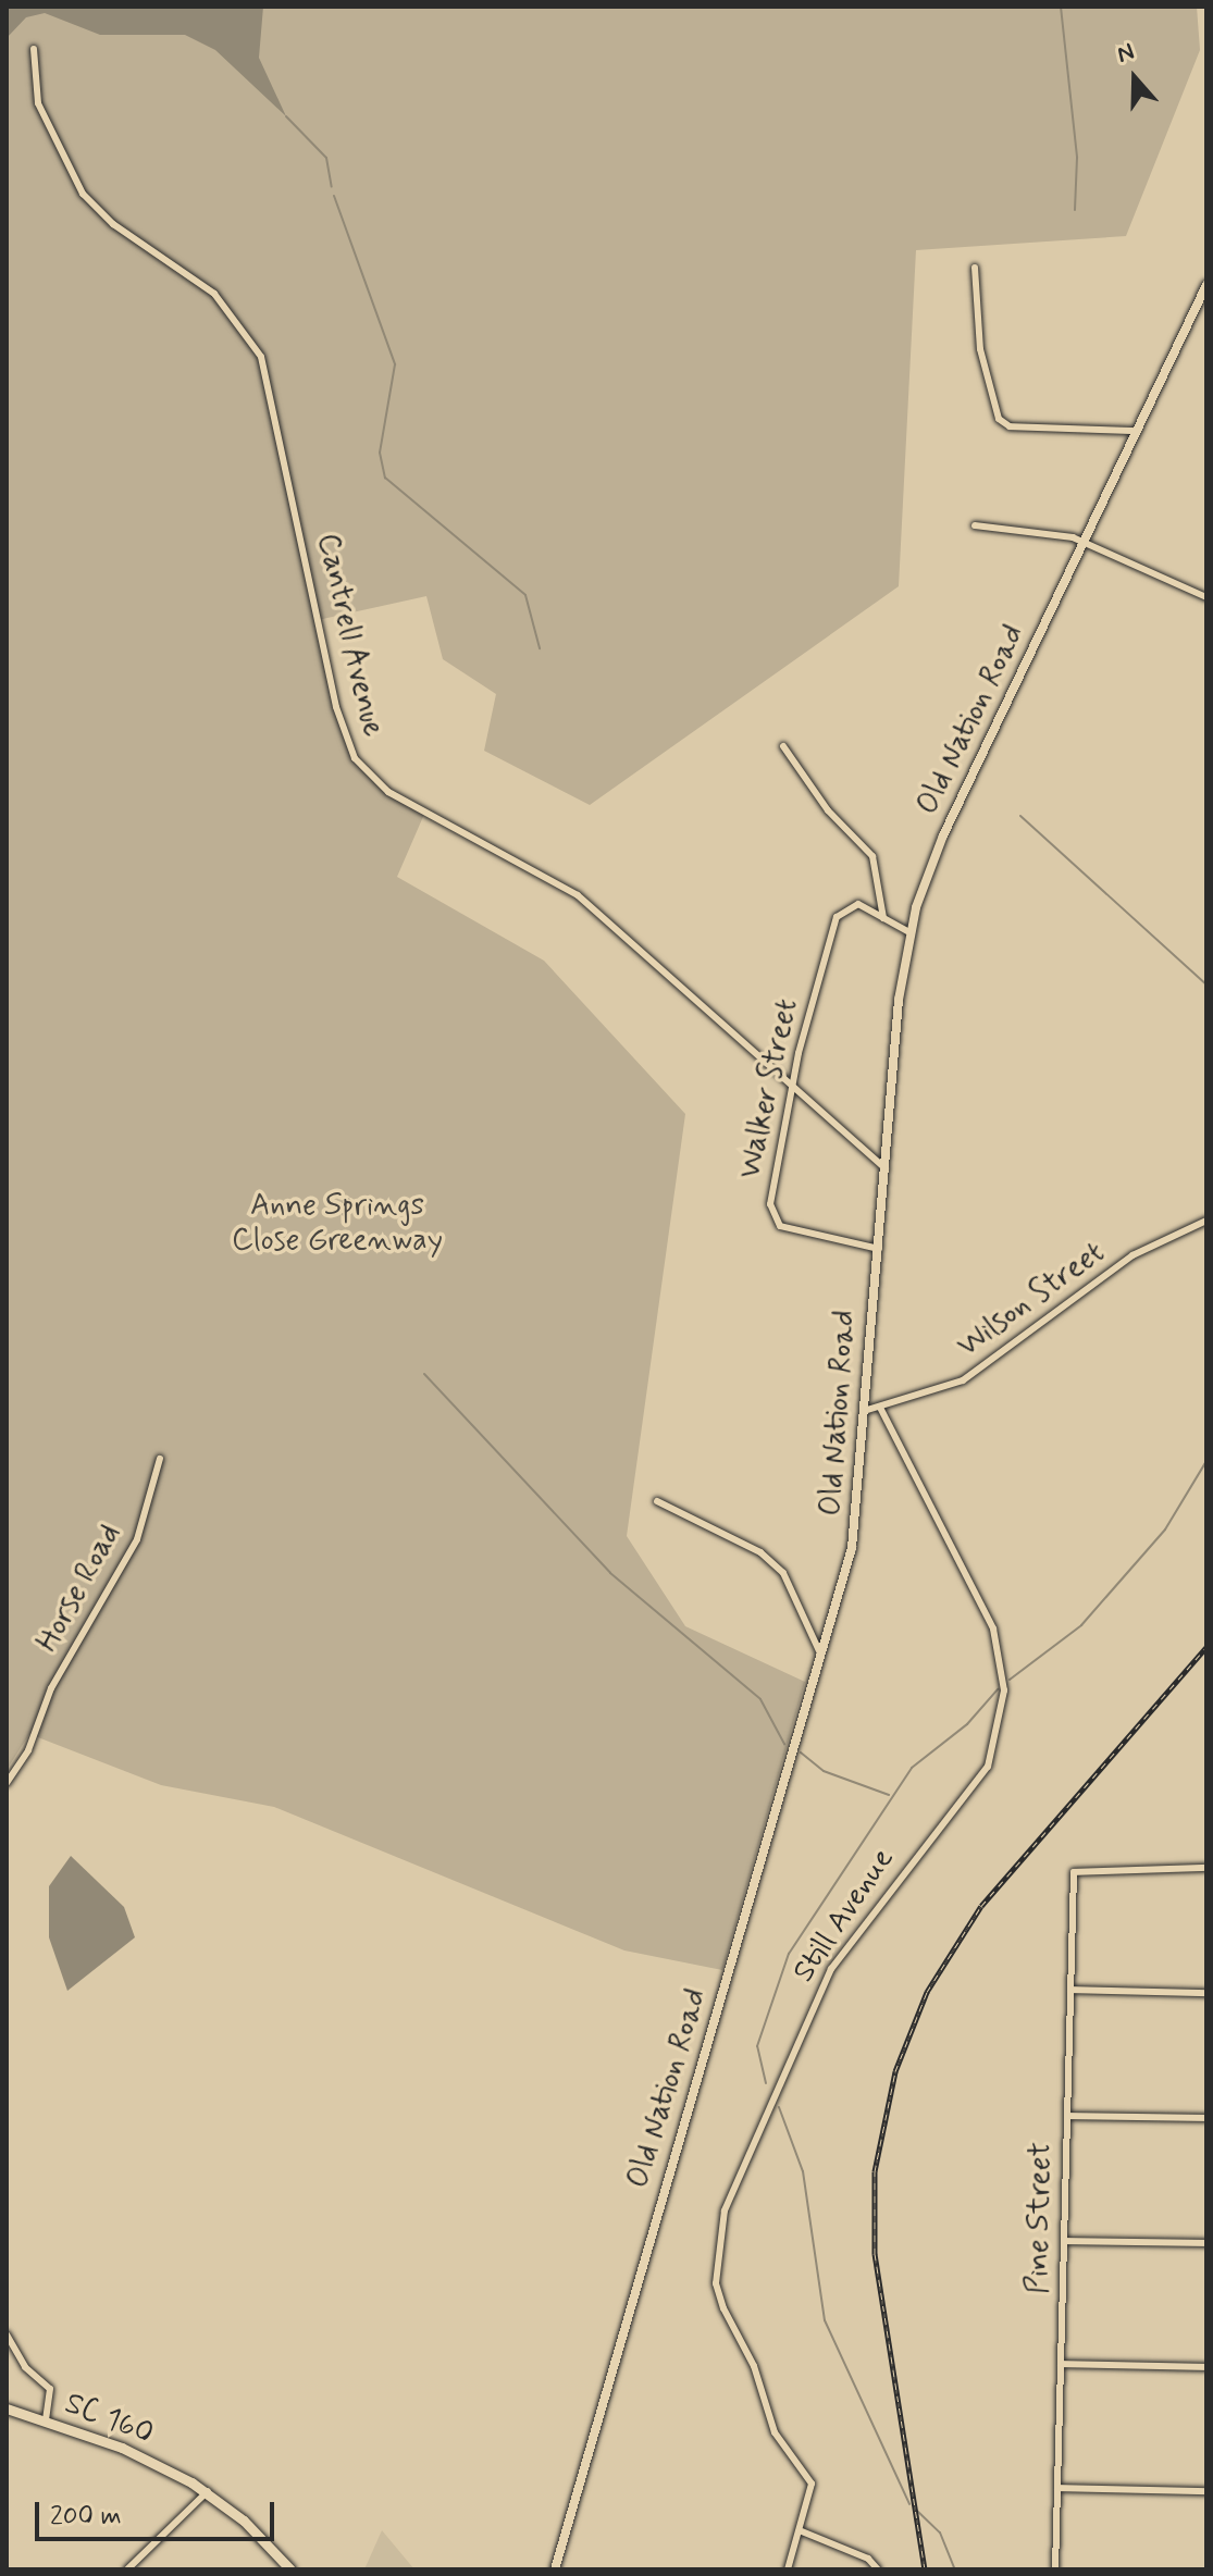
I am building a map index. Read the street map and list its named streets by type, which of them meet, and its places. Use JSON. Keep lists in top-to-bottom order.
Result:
{
  "streets": {
    "main road": ["Old Nation Road", "SC 160"],
    "street": [
      "Cantrell Avenue",
      "Walker Street",
      "Wilson Street",
      "Horse Road",
      "Still Avenue",
      "Pine Street"
    ]
  },
  "crossings": [
    ["Cantrell Avenue", "Old Nation Road"],
    ["Cantrell Avenue", "Walker Street"],
    ["Old Nation Road", "Walker Street"],
    ["Wilson Street", "Still Avenue"]
  ],
  "parks": ["Anne Springs Close Greenway"],
  "scale_bar": "200 m",
  "north": "top"
}
